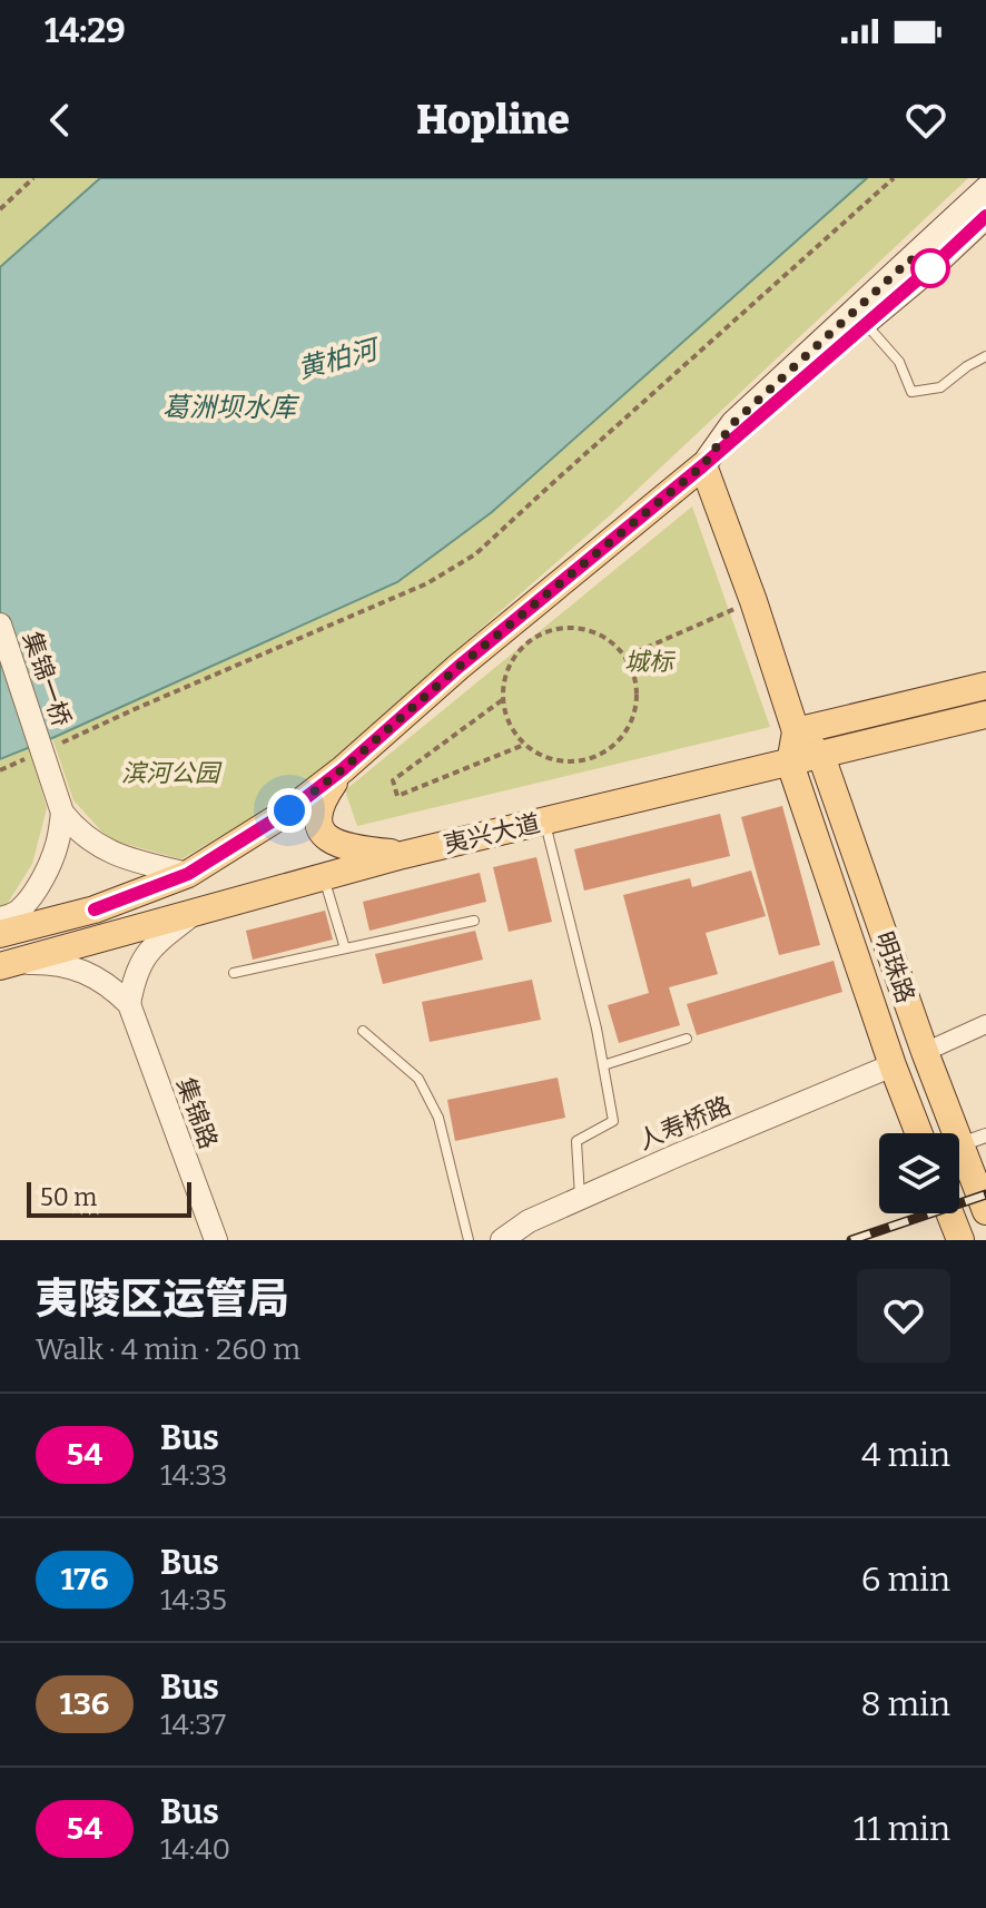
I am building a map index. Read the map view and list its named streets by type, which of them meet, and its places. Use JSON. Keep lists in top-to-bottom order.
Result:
{
  "streets": {
    "main road": ["夷兴大道", "明珠路"],
    "street": ["集锦一桥", "集锦路", "人寿桥路"]
  },
  "crossings": [
    ["夷兴大道", "明珠路"],
    ["明珠路", "人寿桥路"]
  ],
  "water": ["黄柏河", "葛洲坝水库"],
  "parks": ["城标", "滨河公园"],
  "lines": ["bus line 54"],
  "scale_bar": "50 m",
  "page": {
    "status": "14:29",
    "header": "Hopline",
    "scale": "50 m",
    "heading": ["夷陵区运管局", "Walk · 4 min · 260 m"],
    "list": [
      {
        "mark": "54",
        "name": "Bus",
        "note": "14:33",
        "value": "4 min"
      },
      {
        "mark": "176",
        "name": "Bus",
        "note": "14:35",
        "value": "6 min"
      },
      {
        "mark": "136",
        "name": "Bus",
        "note": "14:37",
        "value": "8 min"
      },
      {
        "mark": "54",
        "name": "Bus",
        "note": "14:40",
        "value": "11 min"
      }
    ]
  }
}
